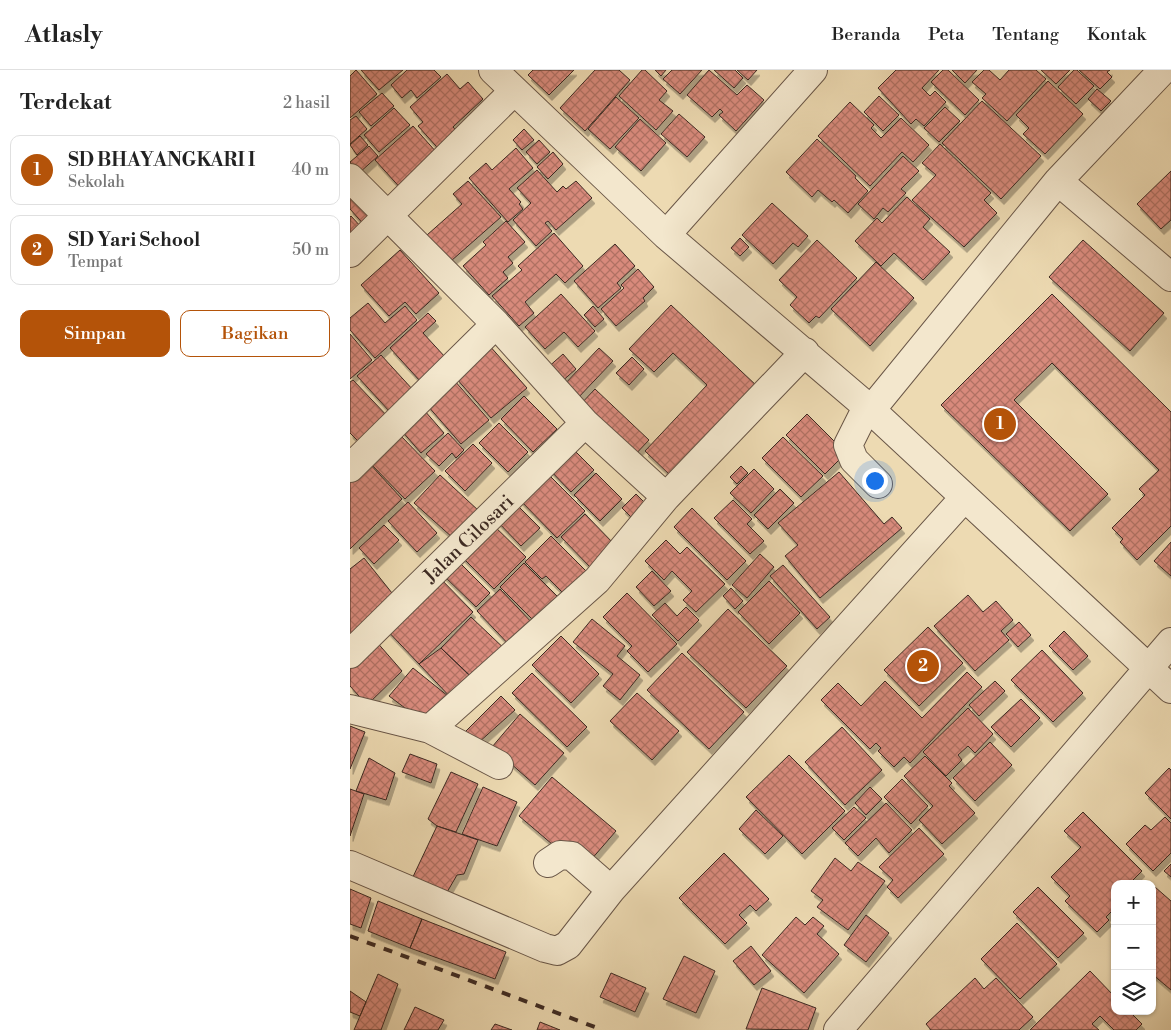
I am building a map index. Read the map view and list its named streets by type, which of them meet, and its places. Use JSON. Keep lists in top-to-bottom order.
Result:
{
  "streets": {
    "street": ["Jalan Cilosari"]
  },
  "page": {
    "header": "Atlasly",
    "nav": [
      "Beranda",
      "Peta",
      "Tentang",
      "Kontak"
    ],
    "heading": ["Terdekat", "2 hasil"],
    "list": [
      {
        "mark": "1",
        "name": "SD BHAYANGKARI I",
        "note": "Sekolah",
        "value": "40 m"
      },
      {
        "mark": "2",
        "name": "SD Yari School",
        "note": "Tempat",
        "value": "50 m"
      }
    ],
    "buttons": ["Simpan", "Bagikan"],
    "pins": ["1", "2"],
    "map_buttons": ["+", "−"]
  }
}
